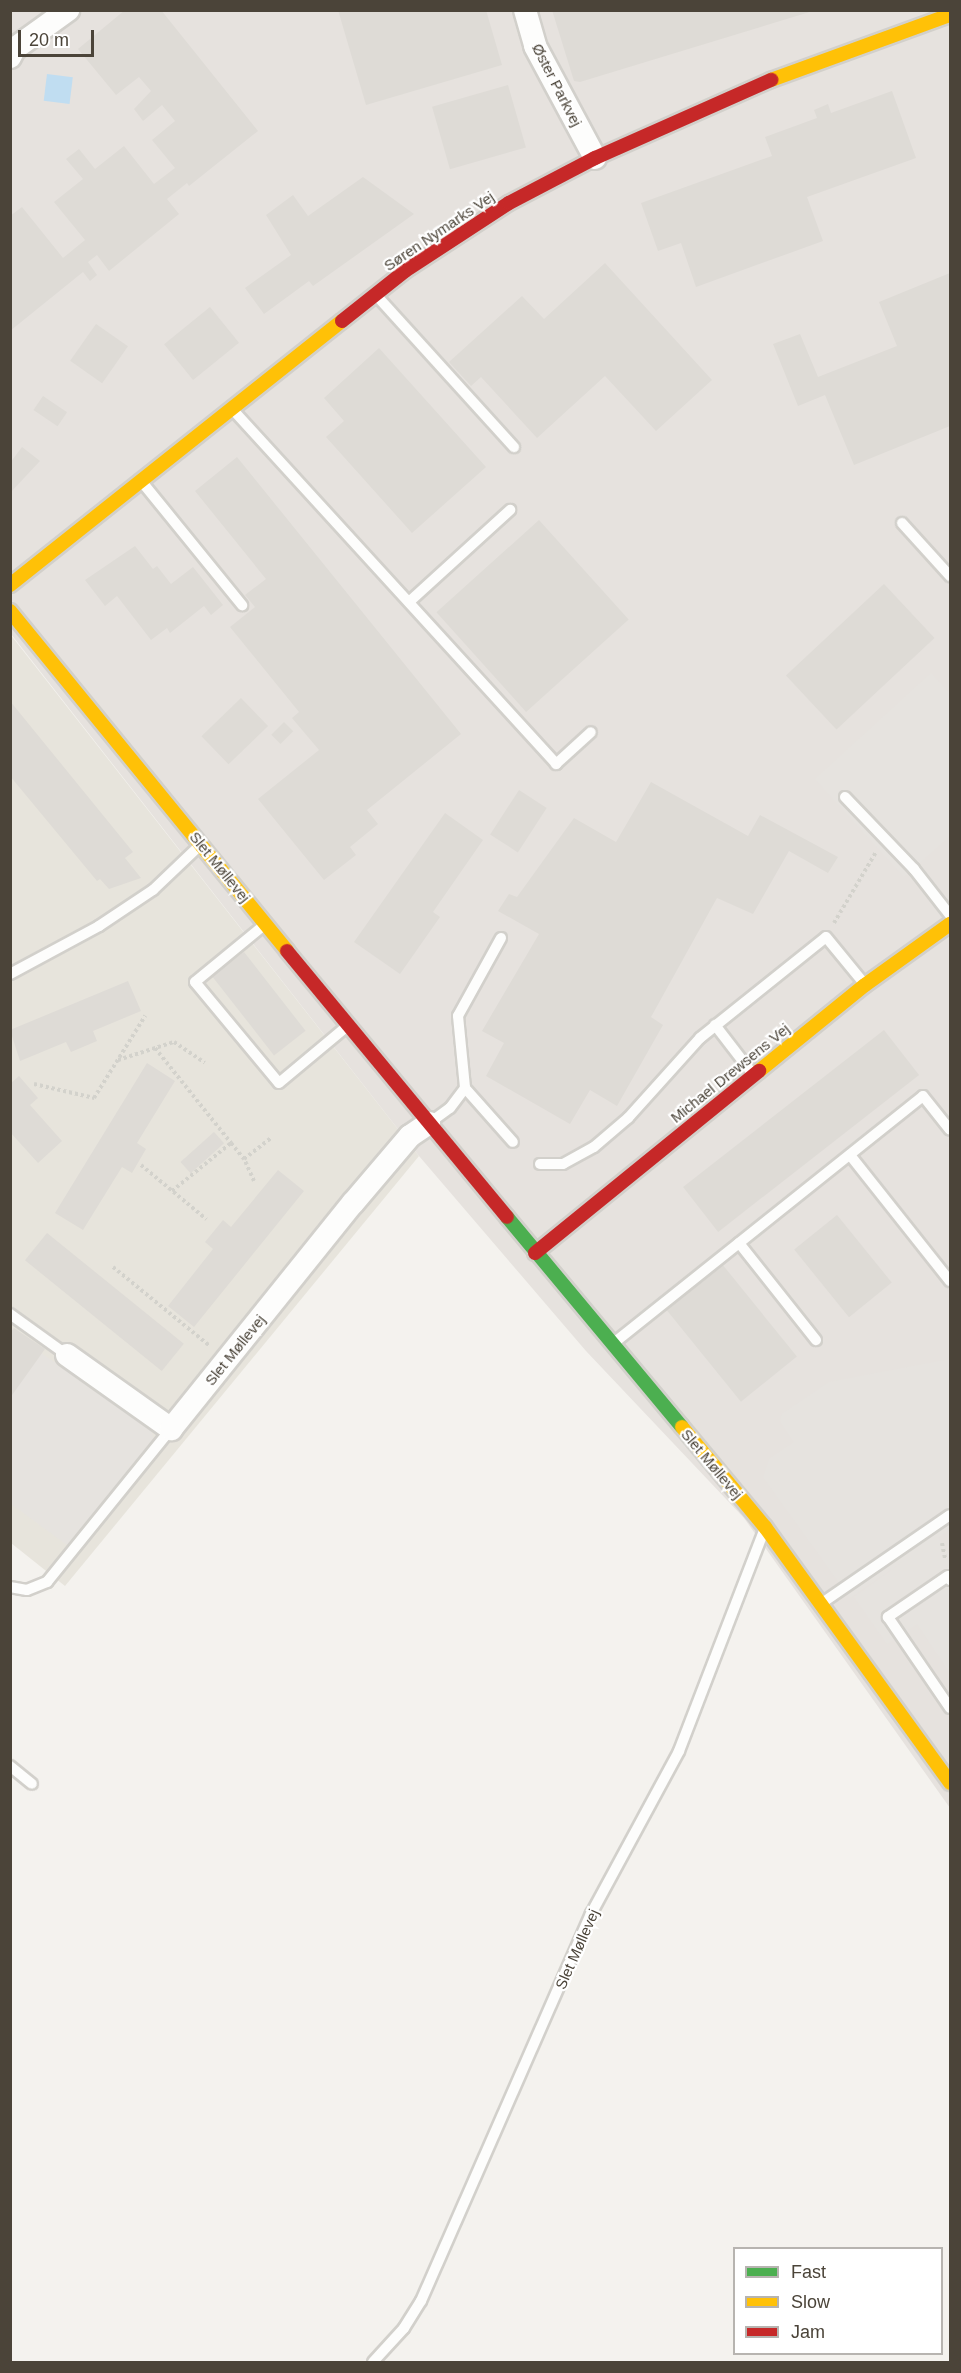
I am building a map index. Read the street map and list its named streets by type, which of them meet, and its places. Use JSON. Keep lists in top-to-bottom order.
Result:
{
  "streets": {
    "street": [
      "Øster Parkvej",
      "Søren Nymarks Vej",
      "Slet Møllevej",
      "Michael Drewsens Vej"
    ]
  },
  "crossings": [
    ["Øster Parkvej", "Søren Nymarks Vej"],
    ["Slet Møllevej", "Michael Drewsens Vej"]
  ],
  "legend": ["Fast", "Slow", "Jam"],
  "scale_bar": "20 m"
}
